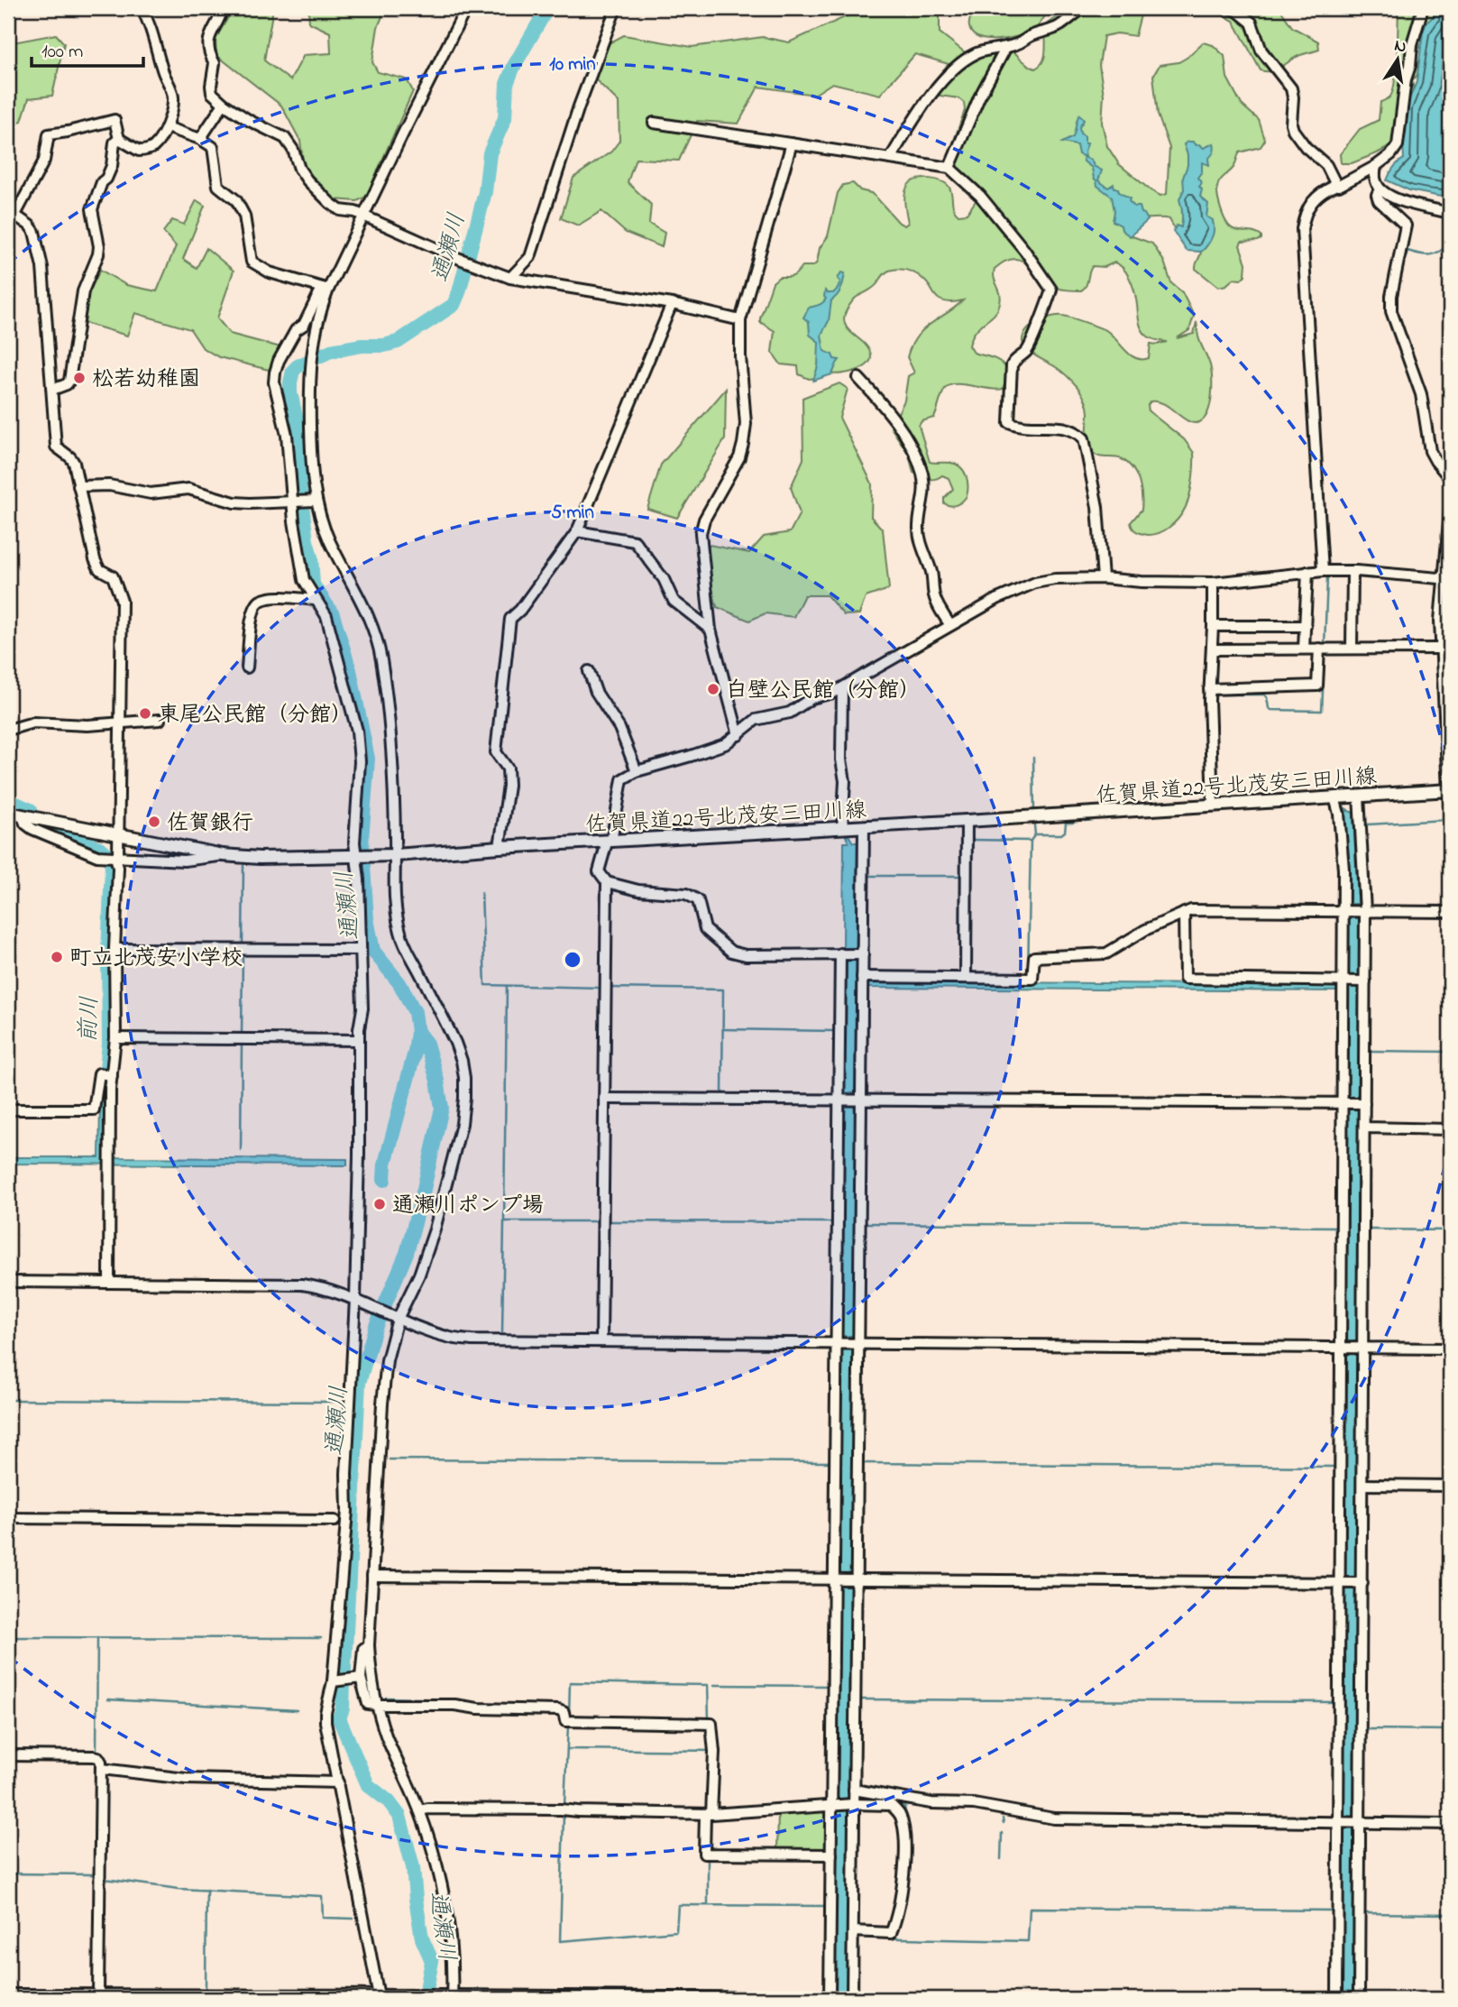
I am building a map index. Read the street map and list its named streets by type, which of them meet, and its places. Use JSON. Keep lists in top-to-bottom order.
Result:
{
  "streets": {
    "main road": ["佐賀県道22号北茂安三田川線"]
  },
  "water": ["通瀬川", "前川"],
  "places": [
    "松若幼稚園",
    "白壁公民館（分館）",
    "東尾公民館（分館）",
    "佐賀銀行",
    "町立北茂安小学校",
    "通瀬川ポンプ場"
  ],
  "scale_bar": "100 m",
  "north": "top",
  "rings": ["10 min", "5 min"]
}
